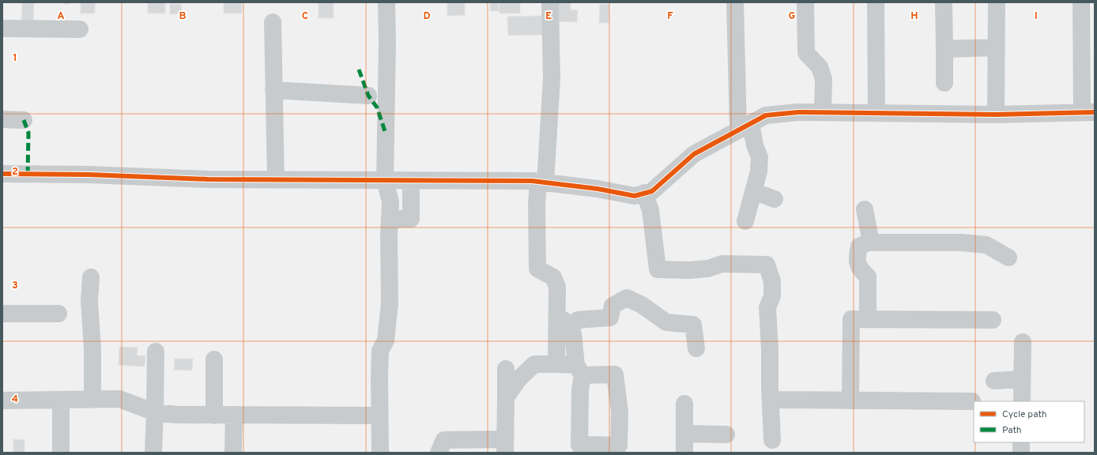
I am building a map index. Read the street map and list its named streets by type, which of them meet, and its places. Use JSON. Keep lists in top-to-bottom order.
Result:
{
  "legend": ["Cycle path", "Path"],
  "grid": {
    "columns": [
      "A",
      "B",
      "C",
      "D",
      "E",
      "F",
      "G",
      "H",
      "I"
    ],
    "rows": [
      "1",
      "2",
      "3",
      "4"
    ]
  }
}
